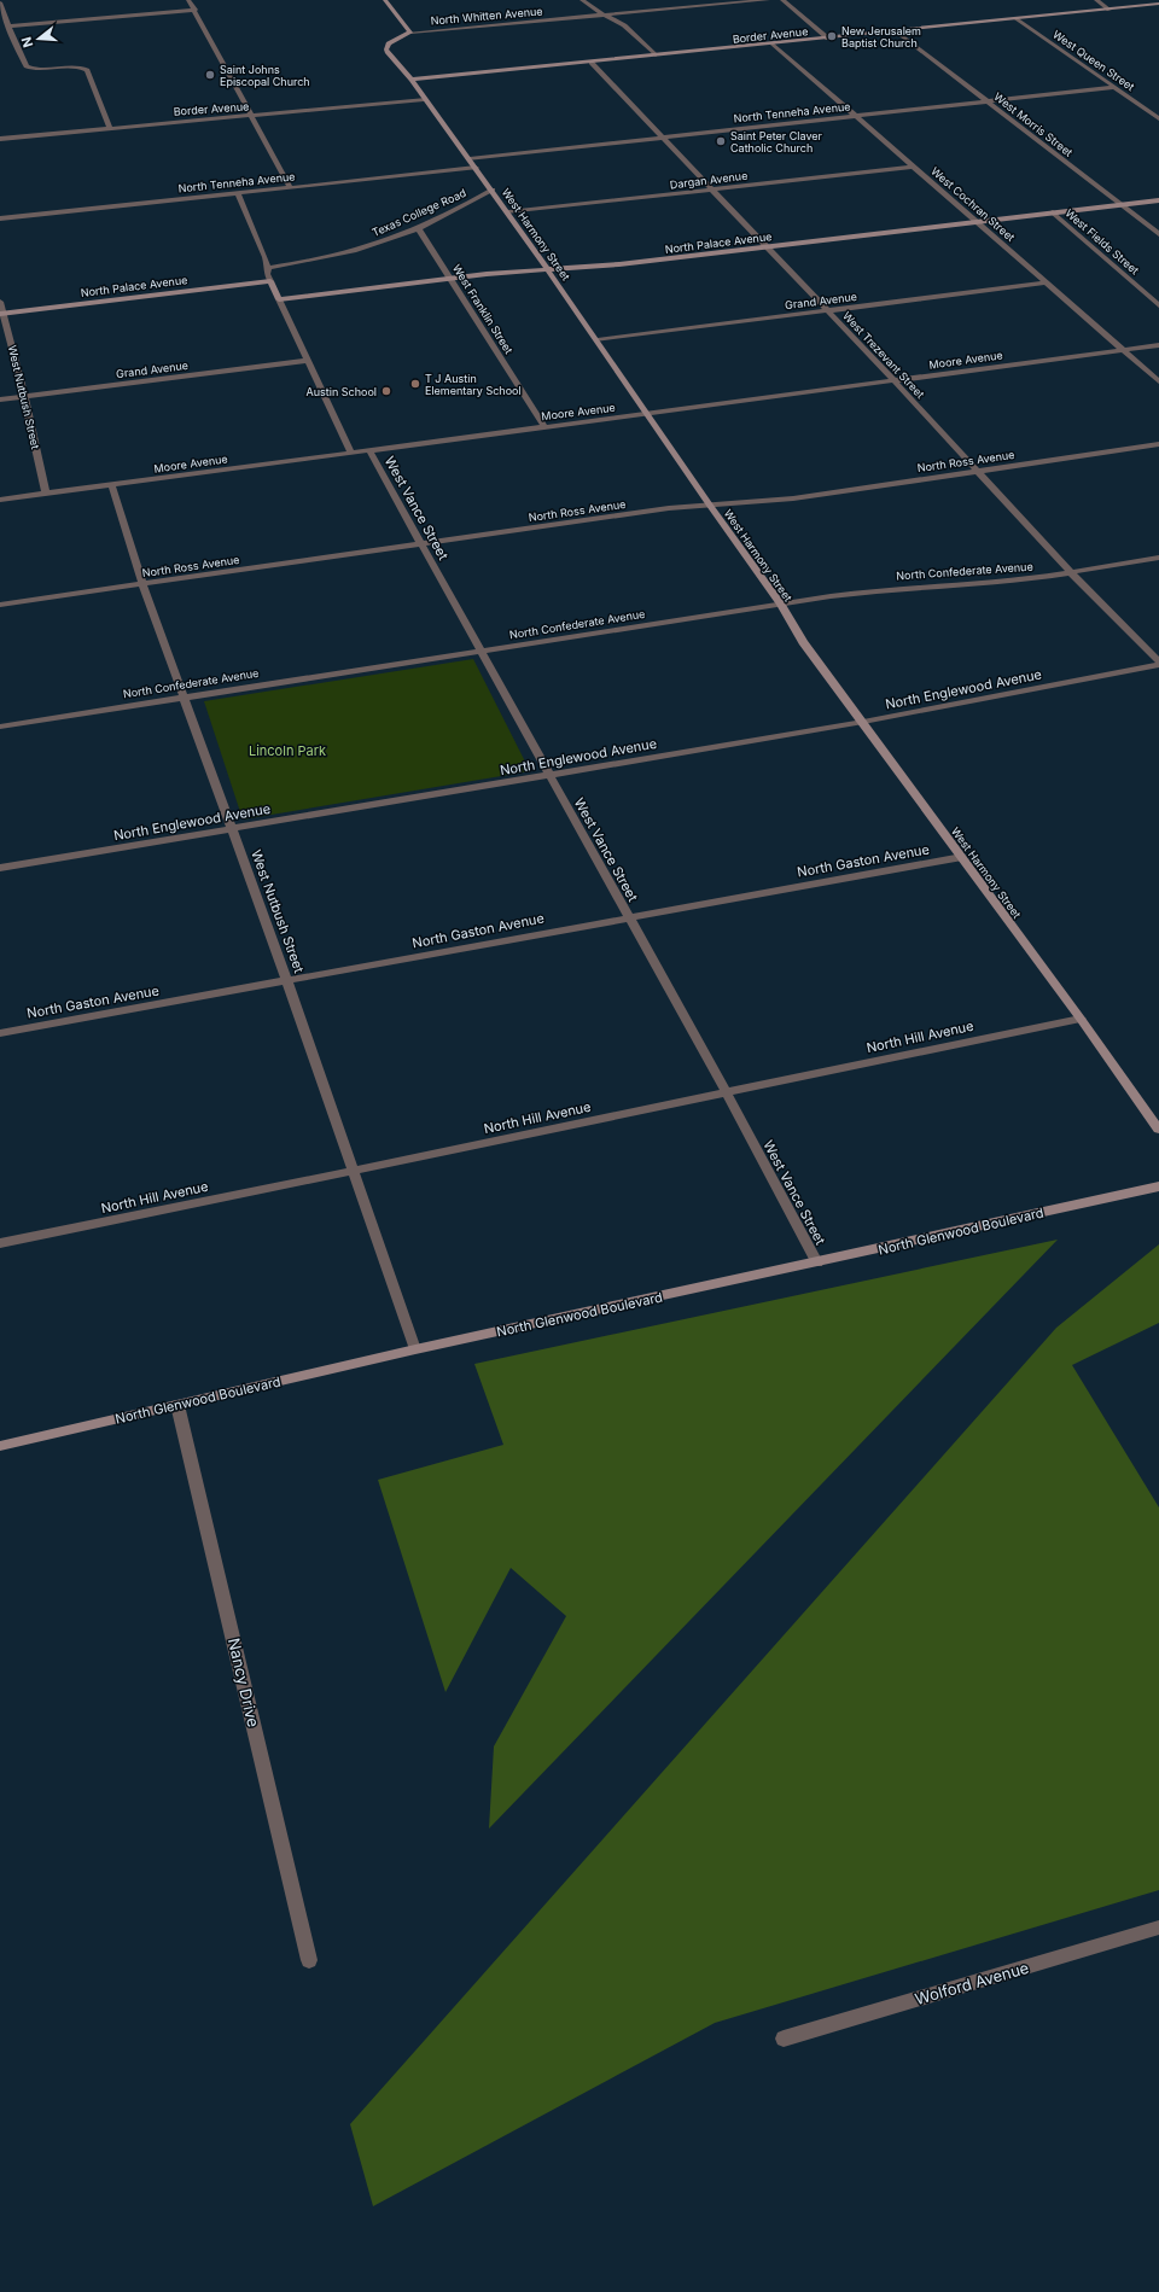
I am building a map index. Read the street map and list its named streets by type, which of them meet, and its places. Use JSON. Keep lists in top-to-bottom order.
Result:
{
  "streets": {
    "street": [
      "North Whitten Avenue",
      "Border Avenue",
      "West Queen Street",
      "North Tenneha Avenue",
      "West Morris Street",
      "Dargan Avenue",
      "West Cochran Street",
      "Texas College Road",
      "West Harmony Street",
      "West Fields Street",
      "North Palace Avenue",
      "Grand Avenue",
      "West Franklin Street",
      "West Trezevant Street",
      "Moore Avenue",
      "West Nutbush Street",
      "North Ross Avenue",
      "West Vance Street",
      "North Confederate Avenue",
      "North Englewood Avenue",
      "North Gaston Avenue",
      "North Hill Avenue",
      "North Glenwood Boulevard",
      "Nancy Drive",
      "Wolford Avenue"
    ]
  },
  "crossings": [
    ["North Whitten Avenue", "West Harmony Street"],
    ["Border Avenue", "West Queen Street"],
    ["Border Avenue", "West Morris Street"],
    ["Border Avenue", "West Cochran Street"],
    ["Border Avenue", "West Harmony Street"],
    ["Border Avenue", "West Trezevant Street"],
    ["West Queen Street", "North Tenneha Avenue"],
    ["North Tenneha Avenue", "West Morris Street"],
    ["North Tenneha Avenue", "West Cochran Street"],
    ["North Tenneha Avenue", "West Harmony Street"],
    ["North Tenneha Avenue", "West Trezevant Street"],
    ["West Morris Street", "North Palace Avenue"],
    ["Dargan Avenue", "West Cochran Street"],
    ["Dargan Avenue", "West Harmony Street"],
    ["Dargan Avenue", "West Trezevant Street"],
    ["West Cochran Street", "North Palace Avenue"],
    ["West Cochran Street", "Grand Avenue"],
    ["West Cochran Street", "Moore Avenue"],
    ["Texas College Road", "West Harmony Street"],
    ["Texas College Road", "West Franklin Street"],
    ["West Harmony Street", "North Palace Avenue"],
    ["West Harmony Street", "Grand Avenue"],
    ["West Harmony Street", "Moore Avenue"],
    ["West Harmony Street", "North Ross Avenue"],
    ["West Harmony Street", "North Confederate Avenue"],
    ["West Harmony Street", "North Englewood Avenue"],
    ["West Harmony Street", "North Gaston Avenue"],
    ["West Harmony Street", "North Hill Avenue"],
    ["West Fields Street", "North Palace Avenue"],
    ["North Palace Avenue", "West Franklin Street"],
    ["North Palace Avenue", "West Trezevant Street"],
    ["North Palace Avenue", "West Nutbush Street"],
    ["Grand Avenue", "West Trezevant Street"],
    ["Grand Avenue", "West Nutbush Street"],
    ["West Franklin Street", "Moore Avenue"],
    ["West Trezevant Street", "Moore Avenue"],
    ["West Trezevant Street", "North Ross Avenue"],
    ["West Trezevant Street", "North Confederate Avenue"],
    ["West Trezevant Street", "North Englewood Avenue"],
    ["Moore Avenue", "West Nutbush Street"],
    ["Moore Avenue", "West Vance Street"],
    ["West Nutbush Street", "North Ross Avenue"],
    ["West Nutbush Street", "North Confederate Avenue"],
    ["West Nutbush Street", "North Englewood Avenue"],
    ["West Nutbush Street", "North Gaston Avenue"],
    ["West Nutbush Street", "North Hill Avenue"],
    ["West Nutbush Street", "North Glenwood Boulevard"],
    ["North Ross Avenue", "West Vance Street"],
    ["West Vance Street", "North Confederate Avenue"],
    ["West Vance Street", "North Englewood Avenue"],
    ["West Vance Street", "North Gaston Avenue"],
    ["West Vance Street", "North Hill Avenue"],
    ["West Vance Street", "North Glenwood Boulevard"],
    ["North Glenwood Boulevard", "Nancy Drive"]
  ],
  "parks": ["Lincoln Park"],
  "places": [
    "New Jerusalem Baptist Church",
    "Saint Johns Episcopal Church",
    "Saint Peter Claver Catholic Church",
    "T J Austin Elementary School",
    "Austin School"
  ],
  "north": "left"
}
